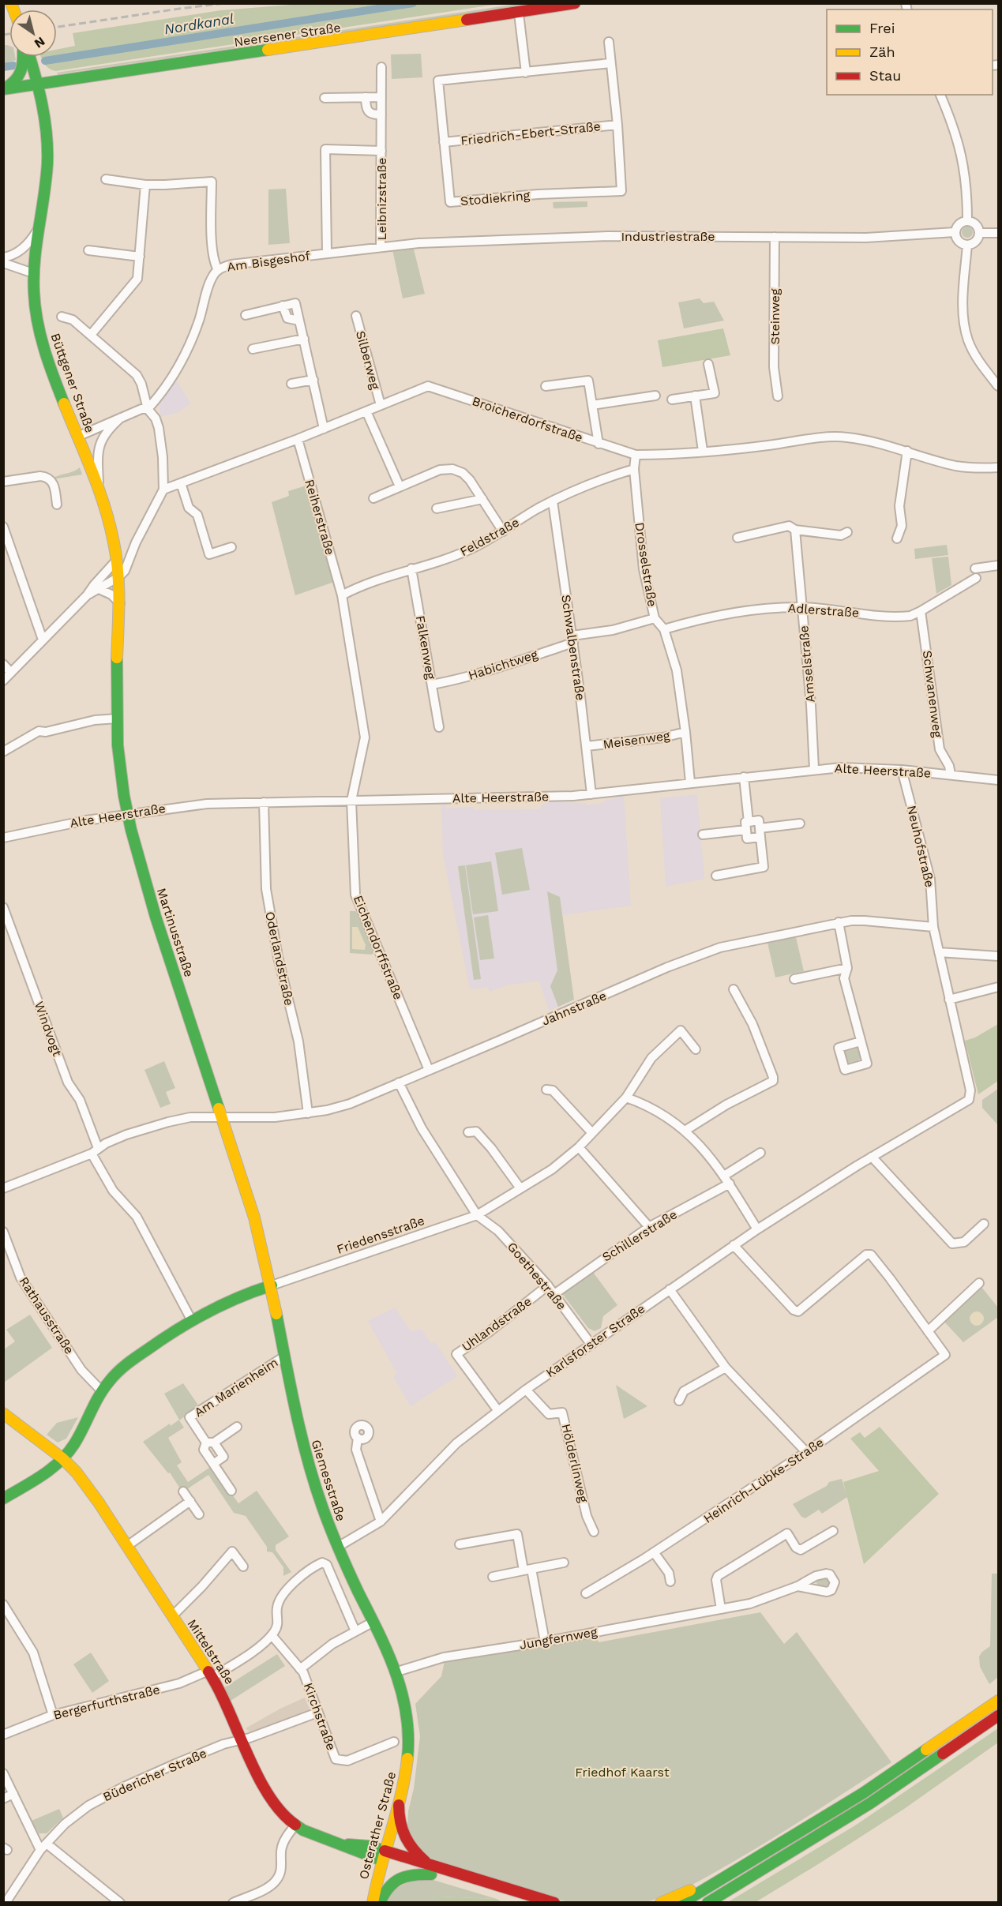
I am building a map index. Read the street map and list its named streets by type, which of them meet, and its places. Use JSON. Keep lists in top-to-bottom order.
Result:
{
  "streets": {
    "main road": [
      "Neersener Straße",
      "Büttgener Straße",
      "Martinusstraße",
      "Friedensstraße",
      "Giemesstraße",
      "Mittelstraße",
      "Osterather Straße"
    ],
    "street": [
      "Friedrich-Ebert-Straße",
      "Stodiekring",
      "Leibnizstraße",
      "Industriestraße",
      "Am Bisgeshof",
      "Steinweg",
      "Silberweg",
      "Broicherdorfstraße",
      "Reiherstraße",
      "Feldstraße",
      "Drosselstraße",
      "Adlerstraße",
      "Falkenweg",
      "Schwalbenstraße",
      "Amselstraße",
      "Habichtweg",
      "Schwanenweg",
      "Meisenweg",
      "Alte Heerstraße",
      "Neuhofstraße",
      "Eichendorffstraße",
      "Oderlandstraße",
      "Jahnstraße",
      "Windvogt",
      "Schillerstraße",
      "Goethestraße",
      "Rathausstraße",
      "Uhlandstraße",
      "Karlsforster Straße",
      "Am Marienheim",
      "Hölderlinweg",
      "Heinrich-Lübke-Straße",
      "Jungfernweg",
      "Bergerfurthstraße",
      "Kirchstraße",
      "Büdericher Straße"
    ]
  },
  "crossings": [
    ["Neersener Straße", "Büttgener Straße"],
    ["Friedrich-Ebert-Straße", "Stodiekring"],
    ["Leibnizstraße", "Industriestraße"],
    ["Leibnizstraße", "Am Bisgeshof"],
    ["Industriestraße", "Am Bisgeshof"],
    ["Industriestraße", "Steinweg"],
    ["Am Bisgeshof", "Büttgener Straße"],
    ["Silberweg", "Broicherdorfstraße"],
    ["Büttgener Straße", "Broicherdorfstraße"],
    ["Büttgener Straße", "Martinusstraße"],
    ["Broicherdorfstraße", "Reiherstraße"],
    ["Broicherdorfstraße", "Drosselstraße"],
    ["Reiherstraße", "Feldstraße"],
    ["Reiherstraße", "Eichendorffstraße"],
    ["Feldstraße", "Drosselstraße"],
    ["Feldstraße", "Falkenweg"],
    ["Feldstraße", "Schwalbenstraße"],
    ["Feldstraße", "Eichendorffstraße"],
    ["Drosselstraße", "Adlerstraße"],
    ["Drosselstraße", "Meisenweg"],
    ["Drosselstraße", "Alte Heerstraße"],
    ["Adlerstraße", "Amselstraße"],
    ["Adlerstraße", "Schwanenweg"],
    ["Falkenweg", "Habichtweg"],
    ["Schwalbenstraße", "Habichtweg"],
    ["Schwalbenstraße", "Meisenweg"],
    ["Schwalbenstraße", "Alte Heerstraße"],
    ["Amselstraße", "Alte Heerstraße"],
    ["Schwanenweg", "Alte Heerstraße"],
    ["Alte Heerstraße", "Neuhofstraße"],
    ["Alte Heerstraße", "Martinusstraße"],
    ["Alte Heerstraße", "Eichendorffstraße"],
    ["Alte Heerstraße", "Oderlandstraße"],
    ["Neuhofstraße", "Jahnstraße"],
    ["Neuhofstraße", "Karlsforster Straße"],
    ["Martinusstraße", "Jahnstraße"],
    ["Martinusstraße", "Friedensstraße"],
    ["Martinusstraße", "Giemesstraße"],
    ["Eichendorffstraße", "Jahnstraße"],
    ["Oderlandstraße", "Jahnstraße"],
    ["Jahnstraße", "Windvogt"],
    ["Jahnstraße", "Goethestraße"],
    ["Windvogt", "Friedensstraße"],
    ["Friedensstraße", "Goethestraße"],
    ["Friedensstraße", "Rathausstraße"],
    ["Friedensstraße", "Giemesstraße"],
    ["Friedensstraße", "Mittelstraße"],
    ["Schillerstraße", "Goethestraße"],
    ["Goethestraße", "Uhlandstraße"],
    ["Goethestraße", "Karlsforster Straße"],
    ["Uhlandstraße", "Karlsforster Straße"],
    ["Karlsforster Straße", "Hölderlinweg"],
    ["Karlsforster Straße", "Giemesstraße"],
    ["Am Marienheim", "Giemesstraße"],
    ["Giemesstraße", "Jungfernweg"],
    ["Giemesstraße", "Kirchstraße"],
    ["Giemesstraße", "Osterather Straße"],
    ["Jungfernweg", "Osterather Straße"],
    ["Mittelstraße", "Bergerfurthstraße"],
    ["Mittelstraße", "Büdericher Straße"],
    ["Mittelstraße", "Osterather Straße"],
    ["Bergerfurthstraße", "Kirchstraße"],
    ["Kirchstraße", "Büdericher Straße"]
  ],
  "water": ["Nordkanal"],
  "parks": ["Friedhof Kaarst"],
  "legend": ["Frei", "Zäh", "Stau"],
  "north": "bottom right"
}
